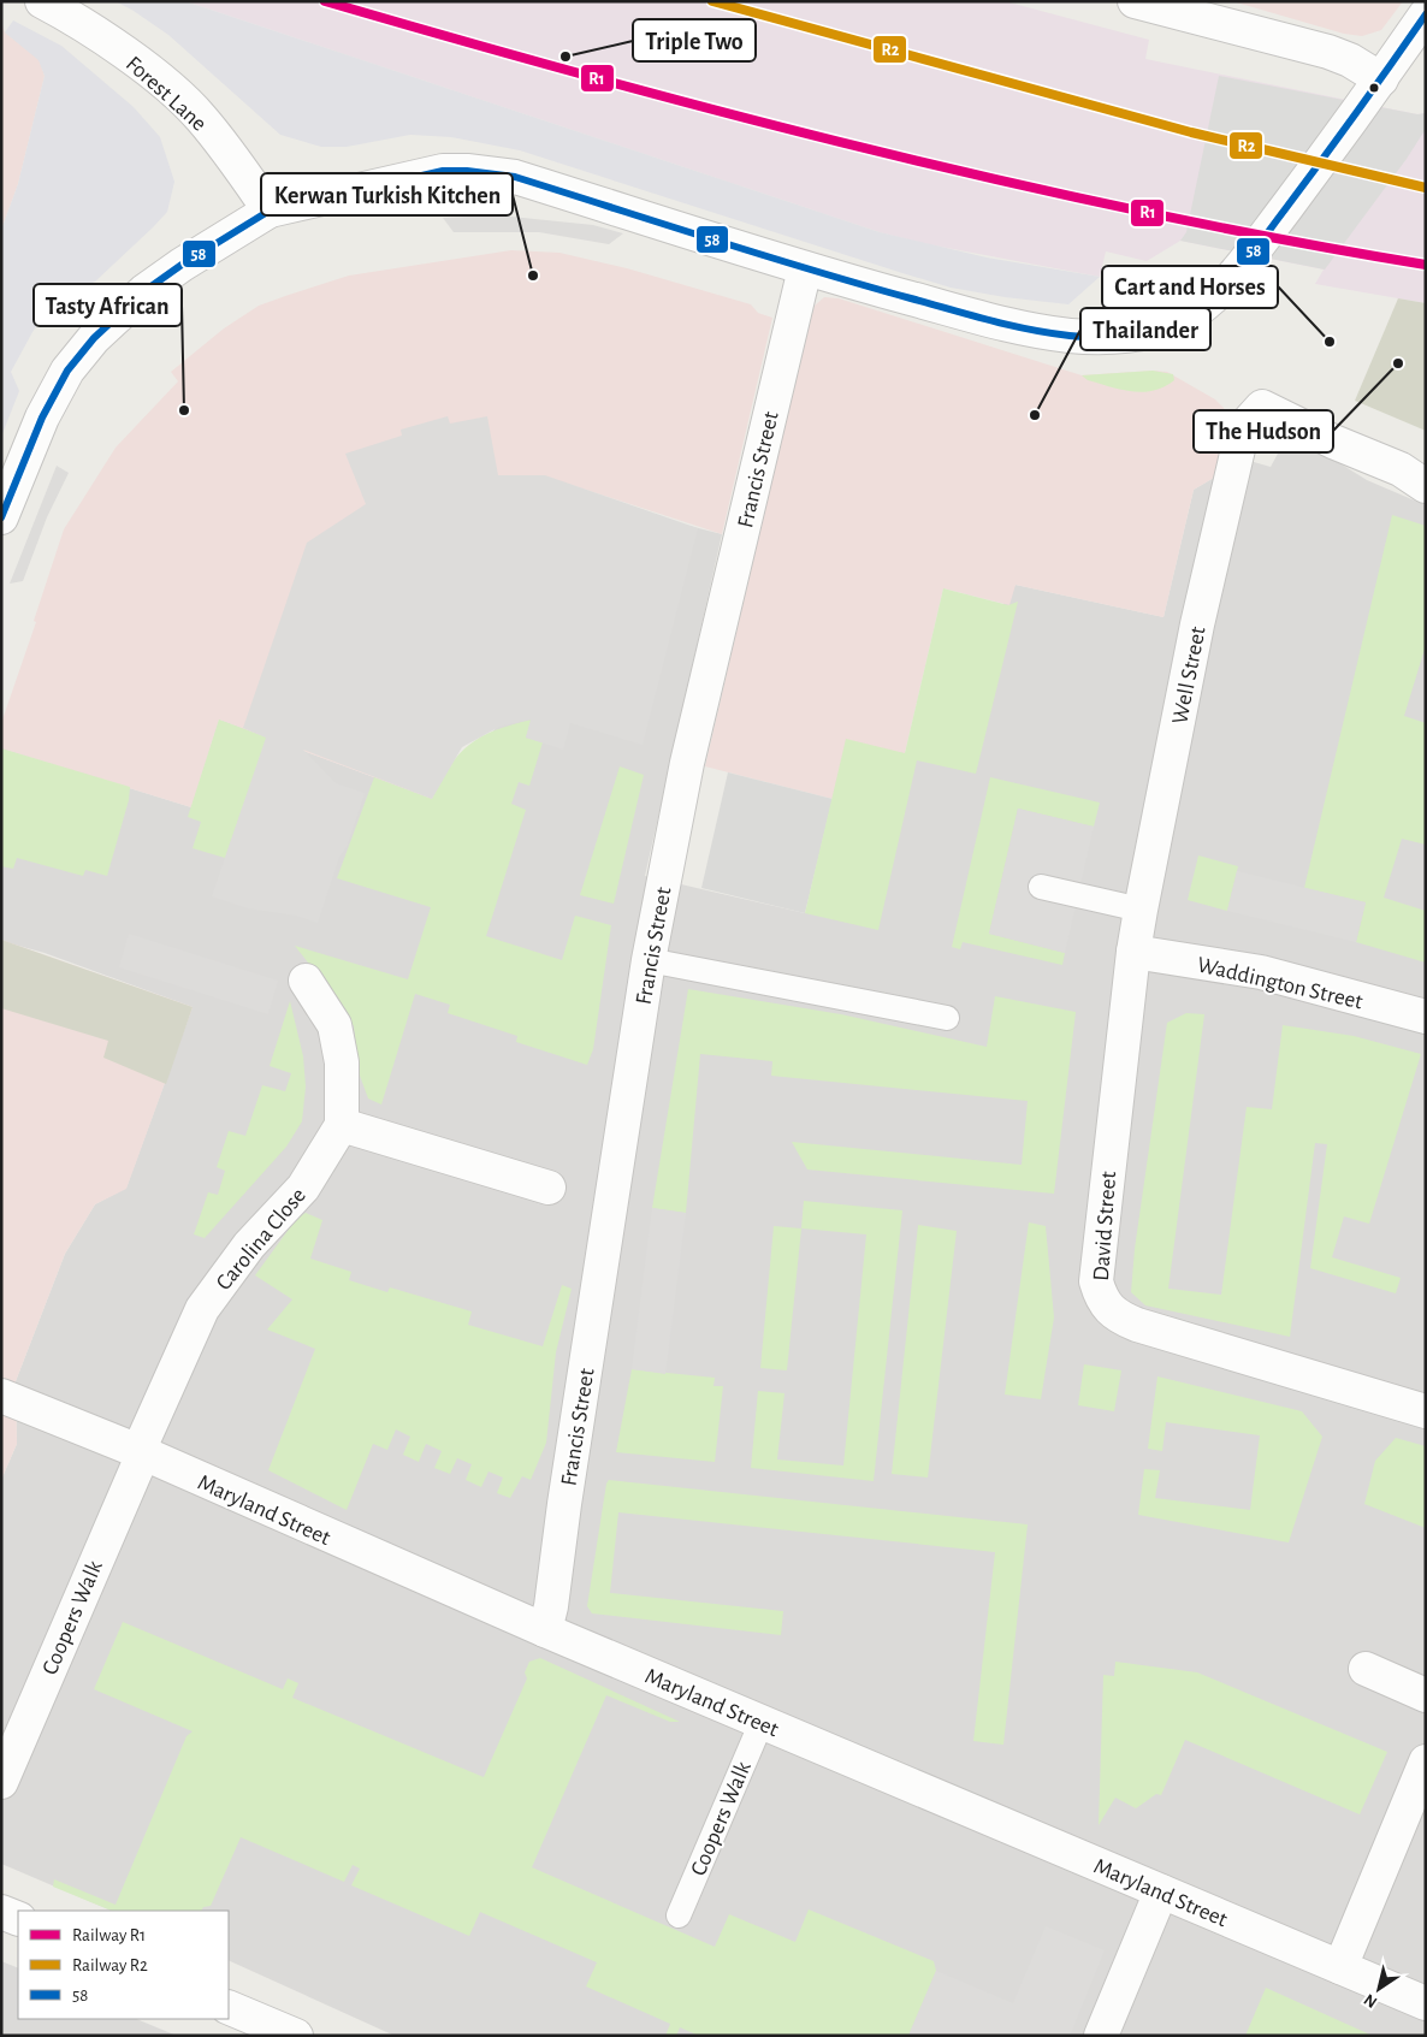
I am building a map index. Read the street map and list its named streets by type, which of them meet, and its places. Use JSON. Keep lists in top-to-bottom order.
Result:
{
  "streets": {
    "street": [
      "Forest Lane",
      "Francis Street",
      "Well Street",
      "Waddington Street",
      "David Street",
      "Carolina Close",
      "Maryland Street",
      "Coopers Walk"
    ]
  },
  "crossings": [
    ["Francis Street", "Maryland Street"],
    ["Well Street", "Waddington Street"],
    ["Well Street", "David Street"],
    ["Waddington Street", "David Street"],
    ["Carolina Close", "Maryland Street"],
    ["Carolina Close", "Coopers Walk"],
    ["Maryland Street", "Coopers Walk"]
  ],
  "places": [
    "Triple Two",
    "Kerwan Turkish Kitchen",
    "Cart and Horses",
    "The Hudson",
    "Tasty African",
    "Thailander"
  ],
  "lines": ["rail line R1", "rail line R2", "transit line 58"],
  "legend": ["Railway R1", "Railway R2", "58"],
  "north": "bottom left"
}
